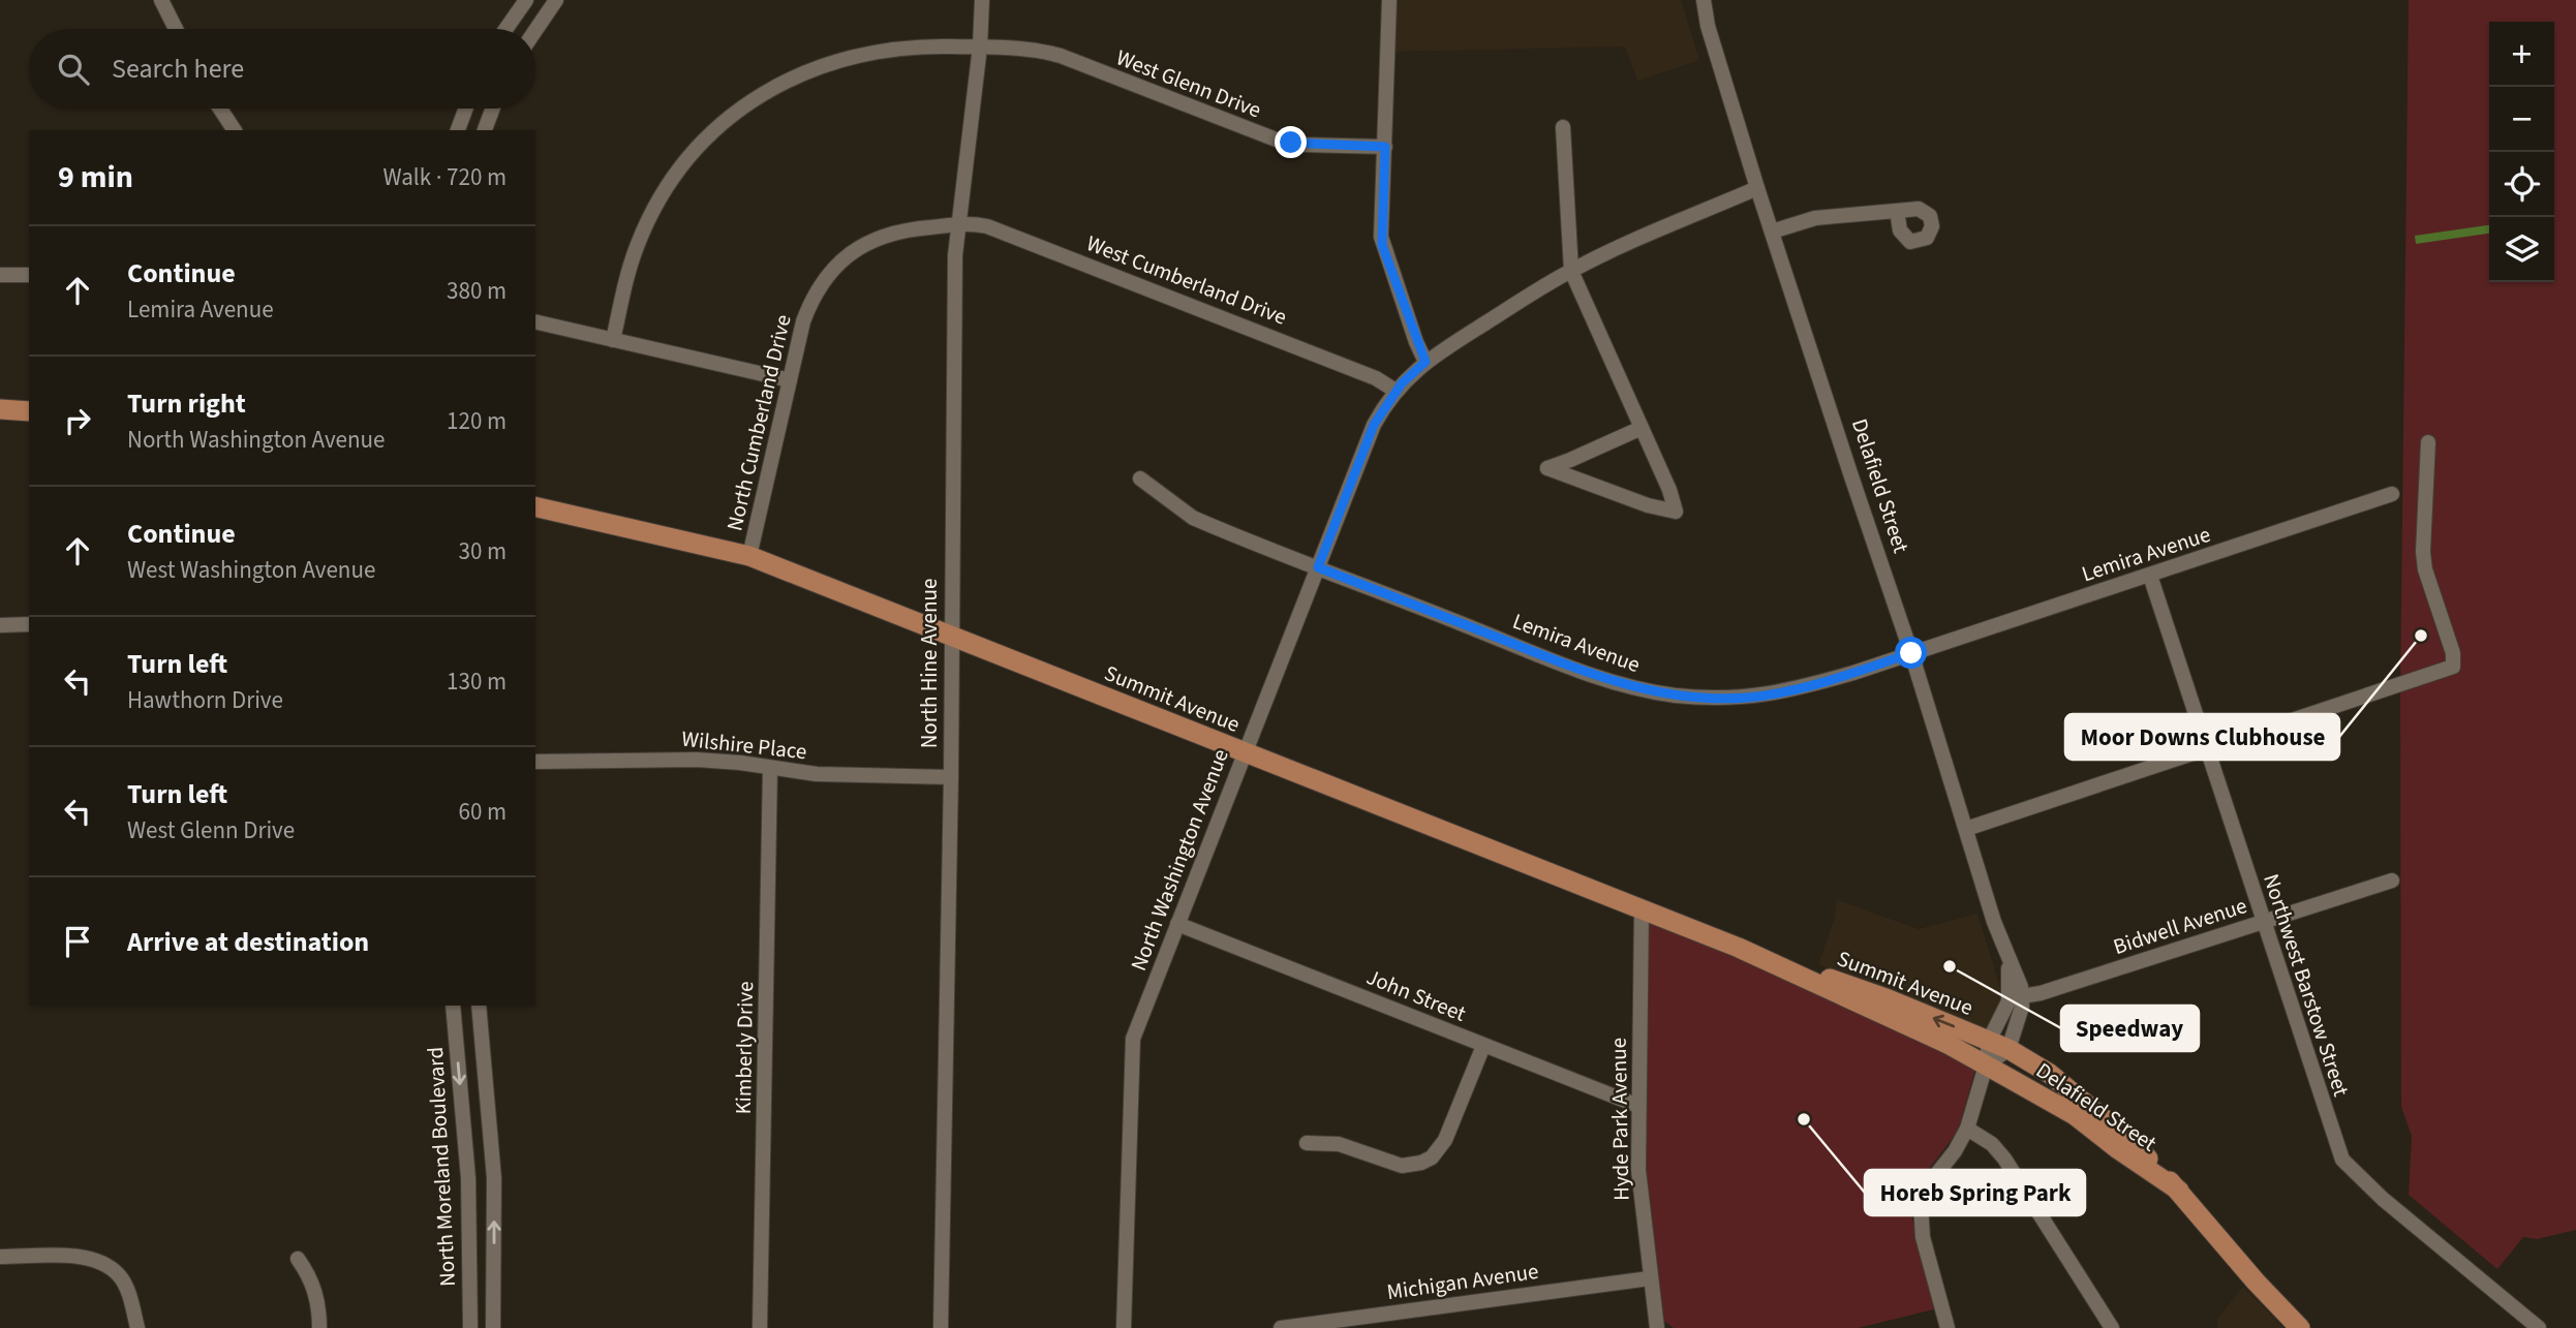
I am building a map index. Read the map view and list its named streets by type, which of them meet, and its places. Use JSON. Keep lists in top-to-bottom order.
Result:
{
  "streets": {
    "main road": ["Delafield Street", "Summit Avenue"],
    "street": [
      "West Glenn Drive",
      "West Cumberland Drive",
      "North Cumberland Drive",
      "Lemira Avenue",
      "North Hine Avenue",
      "Wilshire Place",
      "North Washington Avenue",
      "Bidwell Avenue",
      "Northwest Barstow Street",
      "John Street",
      "Kimberly Drive",
      "Hyde Park Avenue",
      "North Moreland Boulevard",
      "Michigan Avenue"
    ]
  },
  "crossings": [
    ["West Glenn Drive", "North Hine Avenue"],
    ["West Cumberland Drive", "North Cumberland Drive"],
    ["West Cumberland Drive", "North Hine Avenue"],
    ["West Cumberland Drive", "North Washington Avenue"],
    ["North Cumberland Drive", "North Hine Avenue"],
    ["North Cumberland Drive", "Summit Avenue"],
    ["Delafield Street", "Lemira Avenue"],
    ["Delafield Street", "Summit Avenue"],
    ["Delafield Street", "North Washington Avenue"],
    ["Delafield Street", "Bidwell Avenue"],
    ["Lemira Avenue", "North Washington Avenue"],
    ["Lemira Avenue", "Northwest Barstow Street"],
    ["North Hine Avenue", "Summit Avenue"],
    ["North Hine Avenue", "Wilshire Place"],
    ["Summit Avenue", "North Washington Avenue"],
    ["Summit Avenue", "Hyde Park Avenue"],
    ["Wilshire Place", "Kimberly Drive"],
    ["North Washington Avenue", "John Street"],
    ["Bidwell Avenue", "Northwest Barstow Street"],
    ["John Street", "Hyde Park Avenue"],
    ["Hyde Park Avenue", "Michigan Avenue"]
  ],
  "places": ["Moor Downs Clubhouse", "Speedway", "Horeb Spring Park"],
  "page": {
    "map_buttons": ["+", "−"],
    "search": "Search here",
    "heading": ["9 min", "Walk · 720 m"],
    "list": [
      ["Continue", "Lemira Avenue", "380 m"],
      ["Turn right", "North Washington Avenue", "120 m"],
      ["Continue", "West Washington Avenue", "30 m"],
      ["Turn left", "Hawthorn Drive", "130 m"],
      ["Turn left", "West Glenn Drive", "60 m"],
      "Arrive at destination"
    ]
  }
}
